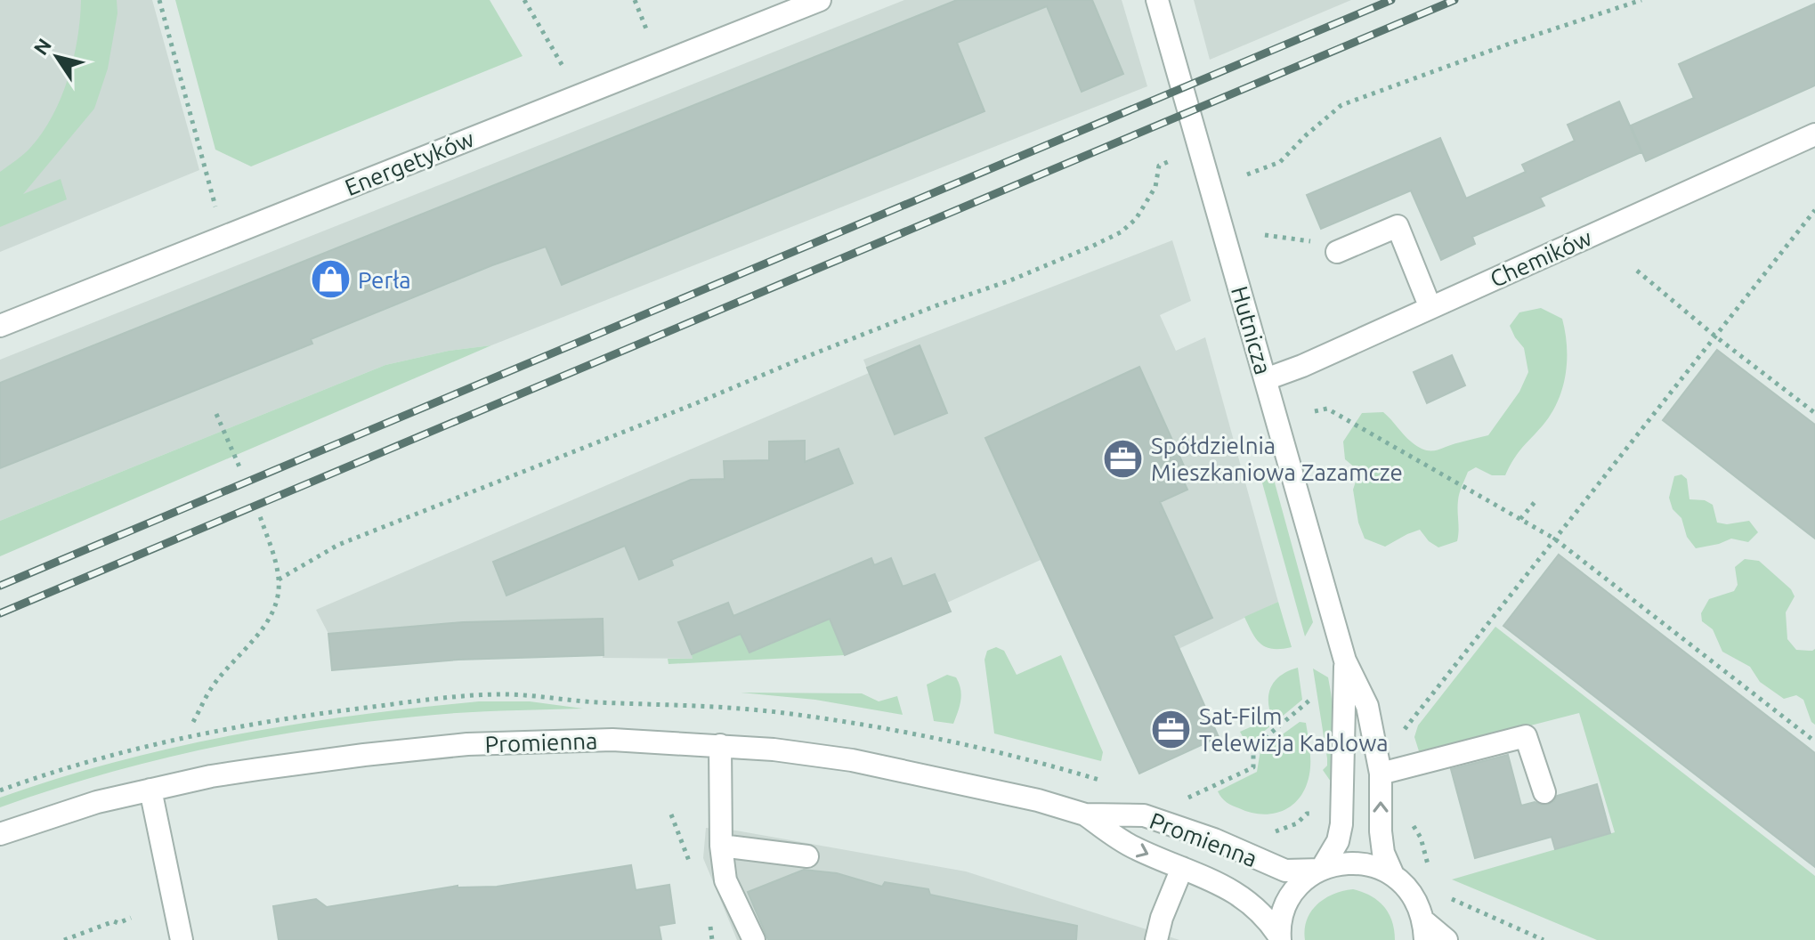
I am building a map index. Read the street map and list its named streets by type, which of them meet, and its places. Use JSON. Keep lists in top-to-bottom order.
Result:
{
  "streets": {
    "street": [
      "Energetyków",
      "Chemików",
      "Hutnicza",
      "Promienna"
    ]
  },
  "crossings": [
    ["Chemików", "Hutnicza"],
    ["Hutnicza", "Promienna"]
  ],
  "places": {
    "shop": ["Perła"],
    "office": ["Spółdzielnia Mieszkaniowa Zazamcze", "Sat-Film Telewizja Kablowa"]
  },
  "north": "top left"
}
